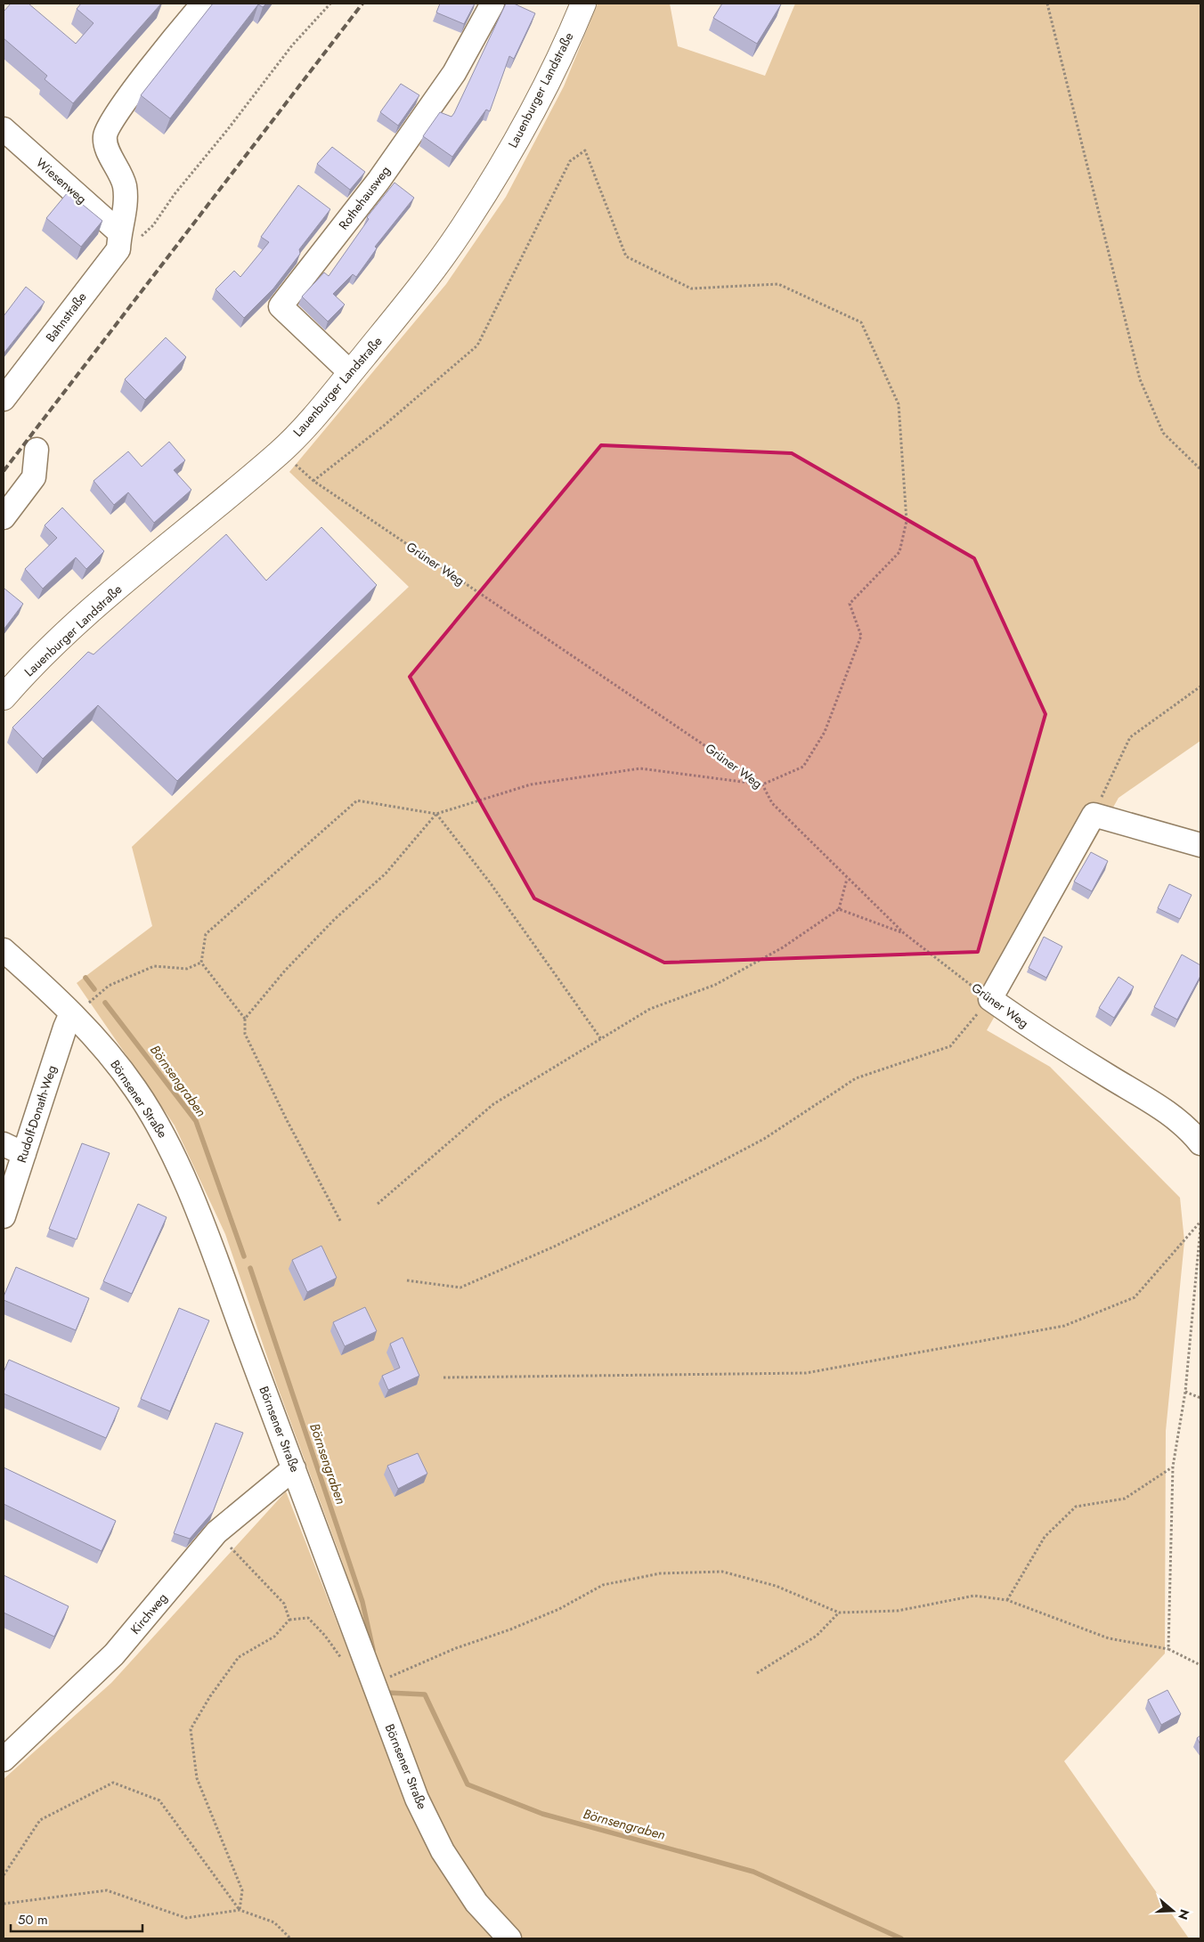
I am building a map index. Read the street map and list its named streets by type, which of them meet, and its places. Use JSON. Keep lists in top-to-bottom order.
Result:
{
  "streets": {
    "main road": ["Lauenburger Landstraße"],
    "street": [
      "Wiesenweg",
      "Rothehausweg",
      "Bahnstraße",
      "Grüner Weg",
      "Börnsener Straße",
      "Rudolf-Donath-Weg",
      "Kirchweg"
    ]
  },
  "crossings": [
    ["Lauenburger Landstraße", "Rothehausweg"],
    ["Lauenburger Landstraße", "Grüner Weg"],
    ["Wiesenweg", "Bahnstraße"],
    ["Börnsener Straße", "Rudolf-Donath-Weg"],
    ["Börnsener Straße", "Kirchweg"]
  ],
  "water": ["Börnsengraben"],
  "scale_bar": "50 m",
  "north": "right"
}
